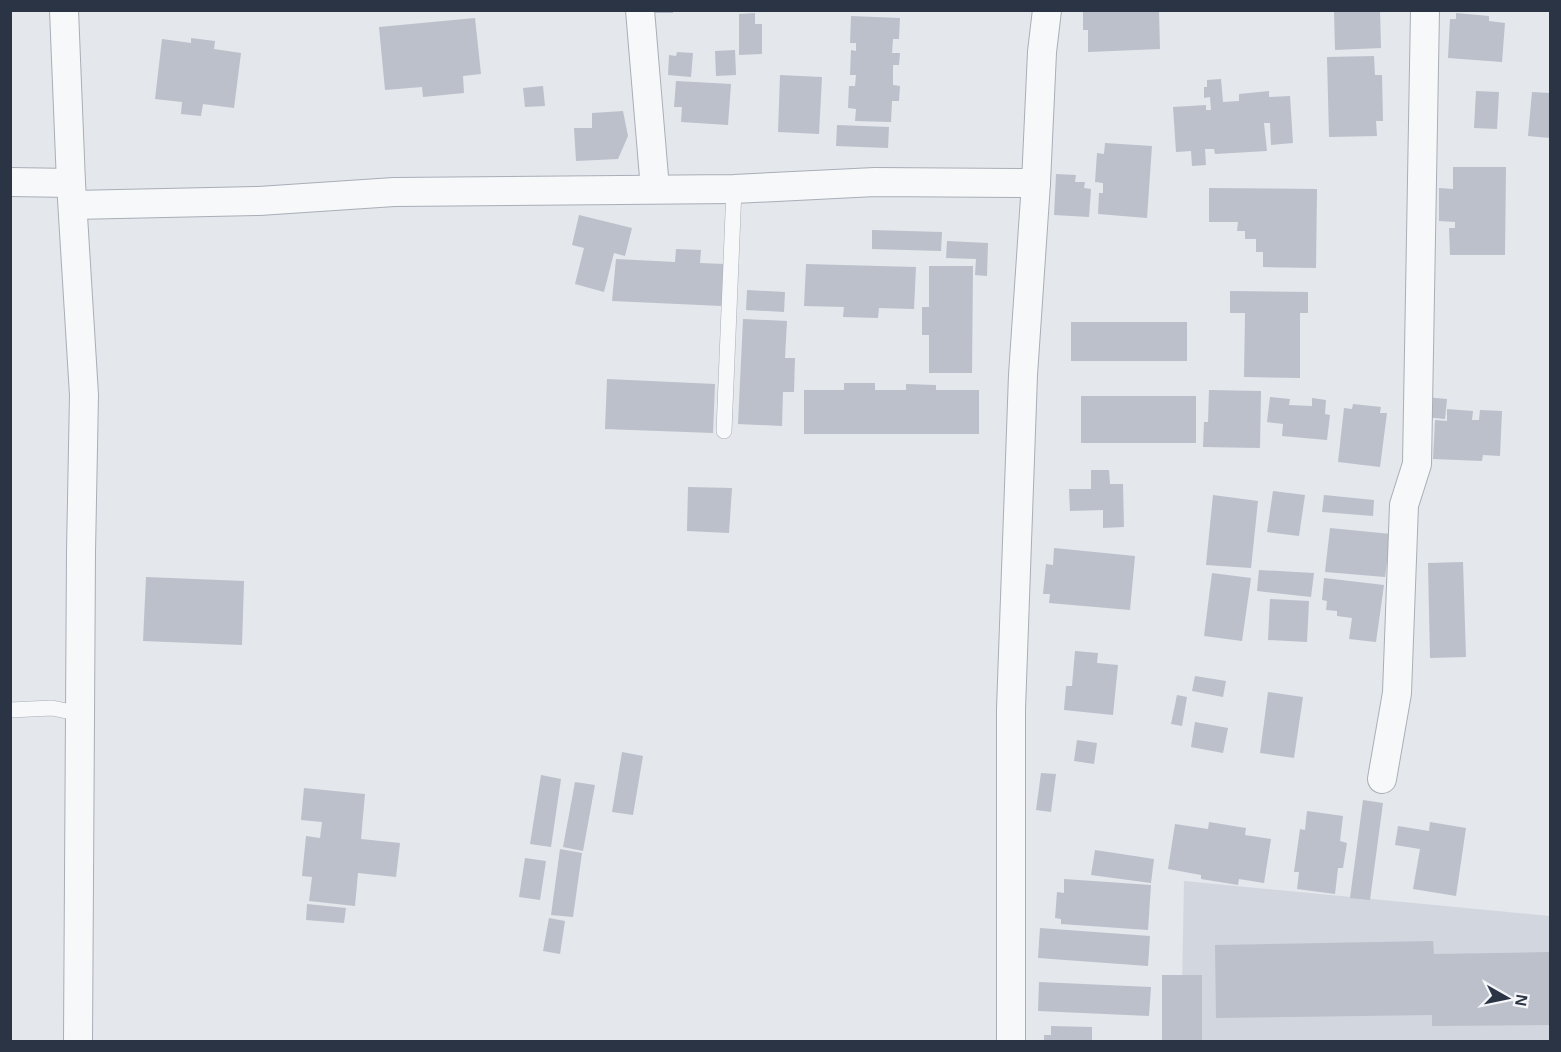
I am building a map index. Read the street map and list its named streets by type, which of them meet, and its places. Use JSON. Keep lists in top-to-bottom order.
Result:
{
  "north": "right"
}
